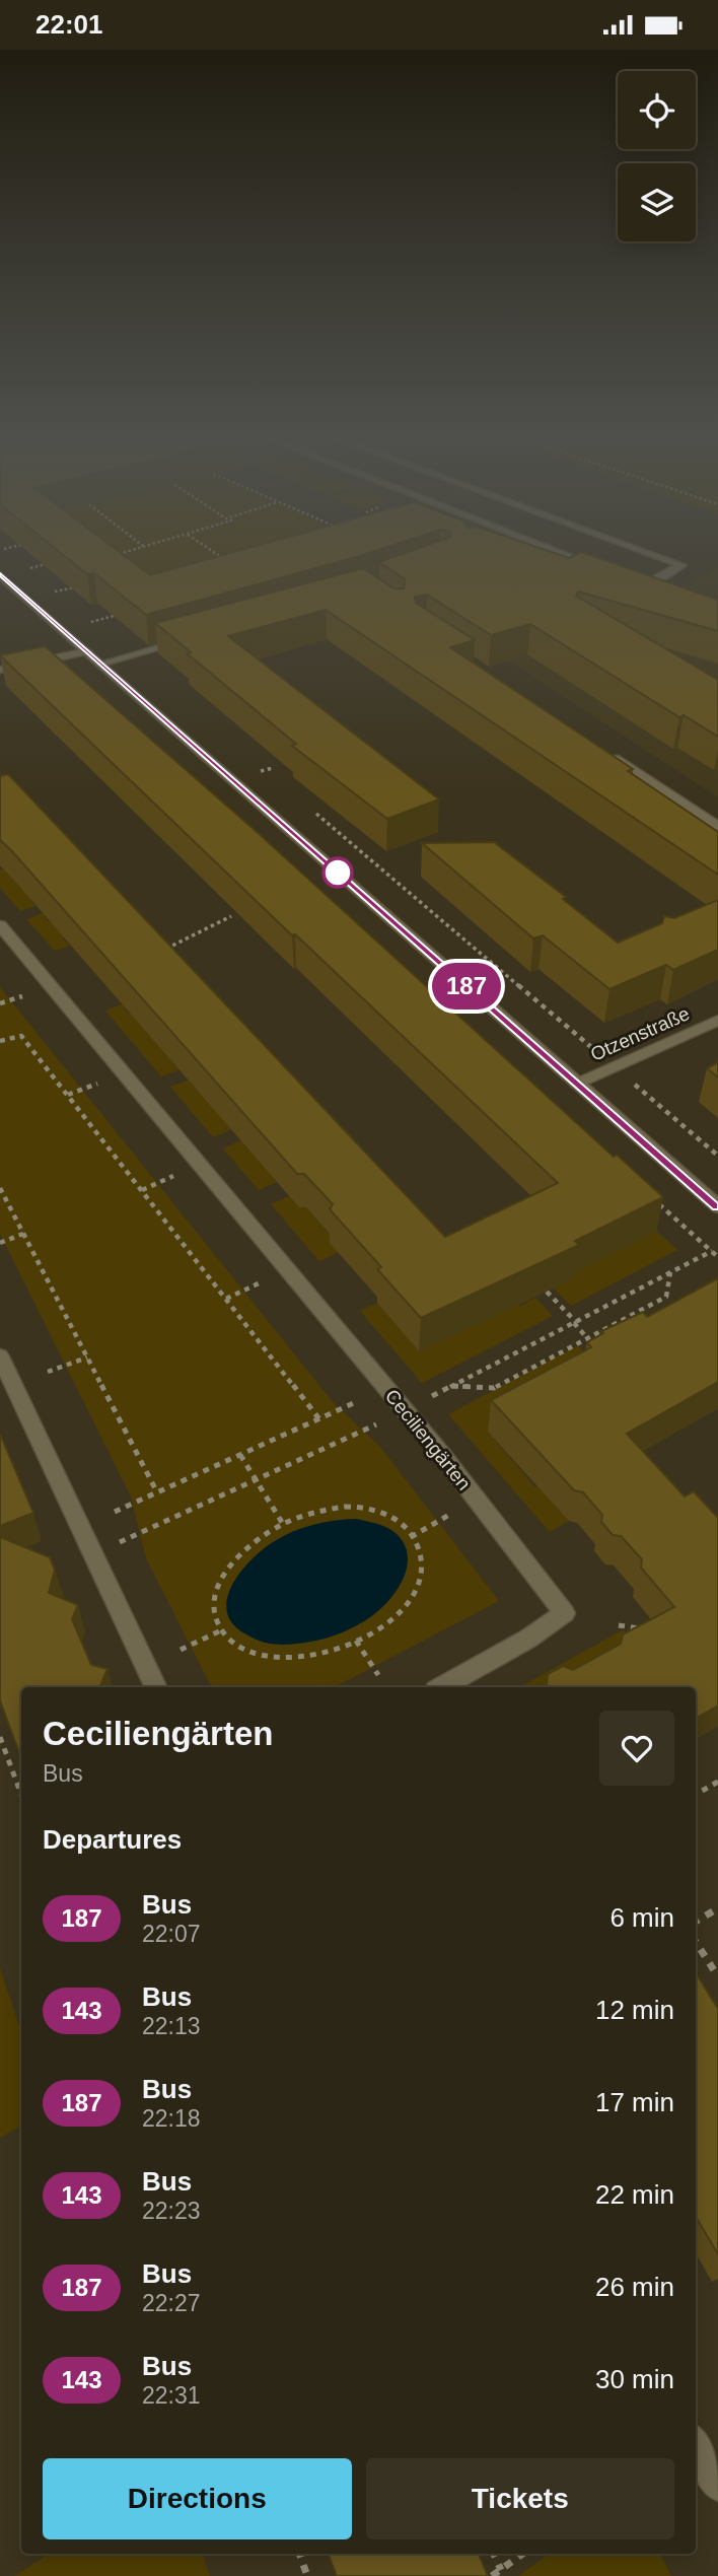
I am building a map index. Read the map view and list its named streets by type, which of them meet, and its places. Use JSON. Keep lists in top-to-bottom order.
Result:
{
  "streets": {
    "street": ["Otzenstraße", "Ceciliengärten"]
  },
  "lines": ["bus line 187"],
  "page": {
    "status": "22:01",
    "on_map": "187",
    "heading": [
      ["Ceciliengärten", "Bus"],
      "Departures"
    ],
    "list": [
      {
        "mark": "187",
        "name": "Bus",
        "note": "22:07",
        "value": "6 min"
      },
      {
        "mark": "143",
        "name": "Bus",
        "note": "22:13",
        "value": "12 min"
      },
      {
        "mark": "187",
        "name": "Bus",
        "note": "22:18",
        "value": "17 min"
      },
      {
        "mark": "143",
        "name": "Bus",
        "note": "22:23",
        "value": "22 min"
      },
      {
        "mark": "187",
        "name": "Bus",
        "note": "22:27",
        "value": "26 min"
      },
      {
        "mark": "143",
        "name": "Bus",
        "note": "22:31",
        "value": "30 min"
      }
    ],
    "buttons": ["Directions", "Tickets"]
  }
}
